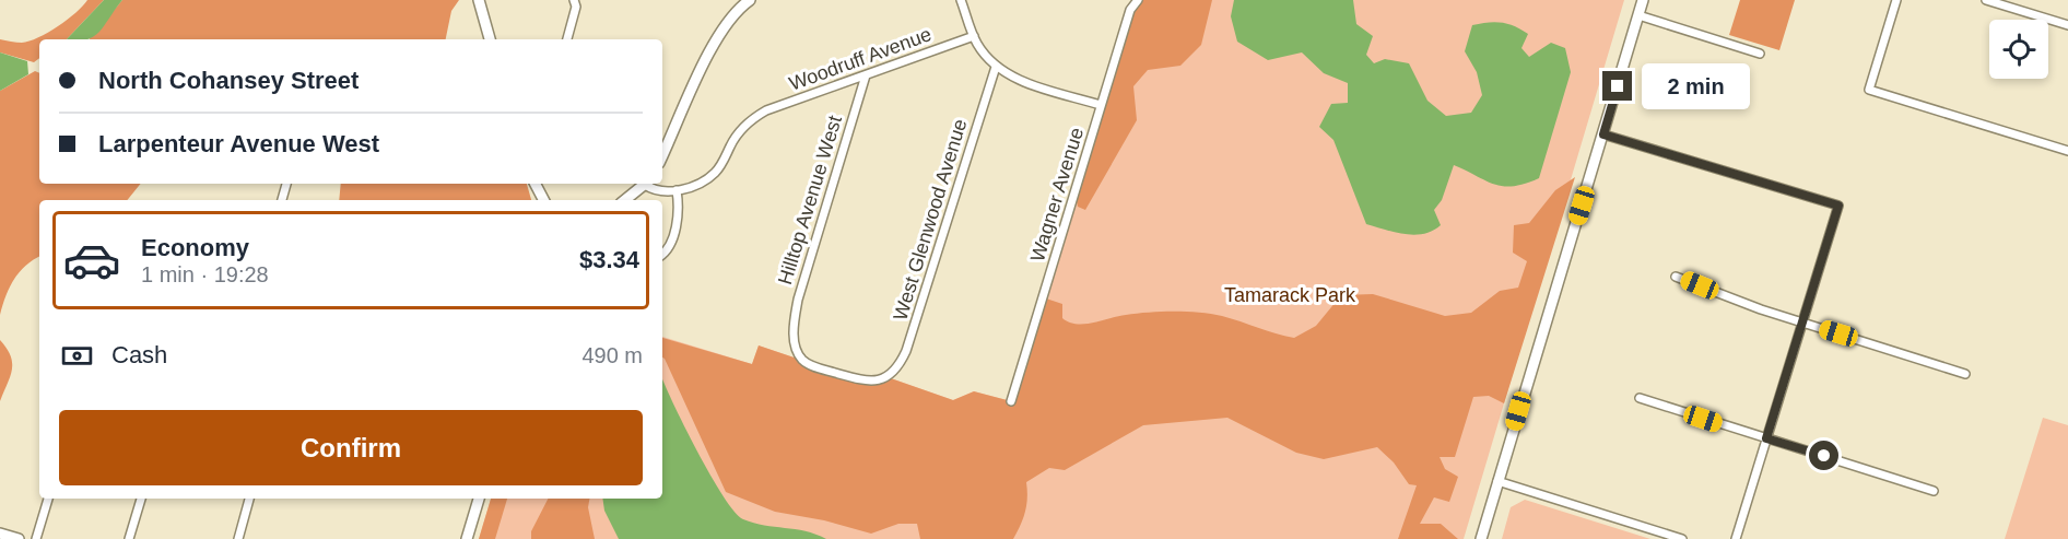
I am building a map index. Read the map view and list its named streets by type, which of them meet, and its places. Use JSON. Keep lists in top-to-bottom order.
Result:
{
  "streets": {
    "street": [
      "Woodruff Avenue",
      "Wagner Avenue",
      "Hilltop Avenue West",
      "West Glenwood Avenue"
    ]
  },
  "crossings": [
    ["Woodruff Avenue", "Hilltop Avenue West"],
    ["Hilltop Avenue West", "West Glenwood Avenue"]
  ],
  "parks": ["Tamarack Park"],
  "page": {
    "banner": ["North Cohansey Street", "Larpenteur Avenue West"],
    "bubble": "2 min",
    "list": [
      {
        "name": "Economy",
        "note": "1 min · 19:28",
        "value": "$3.34"
      }
    ],
    "pay": ["Cash", "490 m"],
    "buttons": "Confirm"
  }
}
